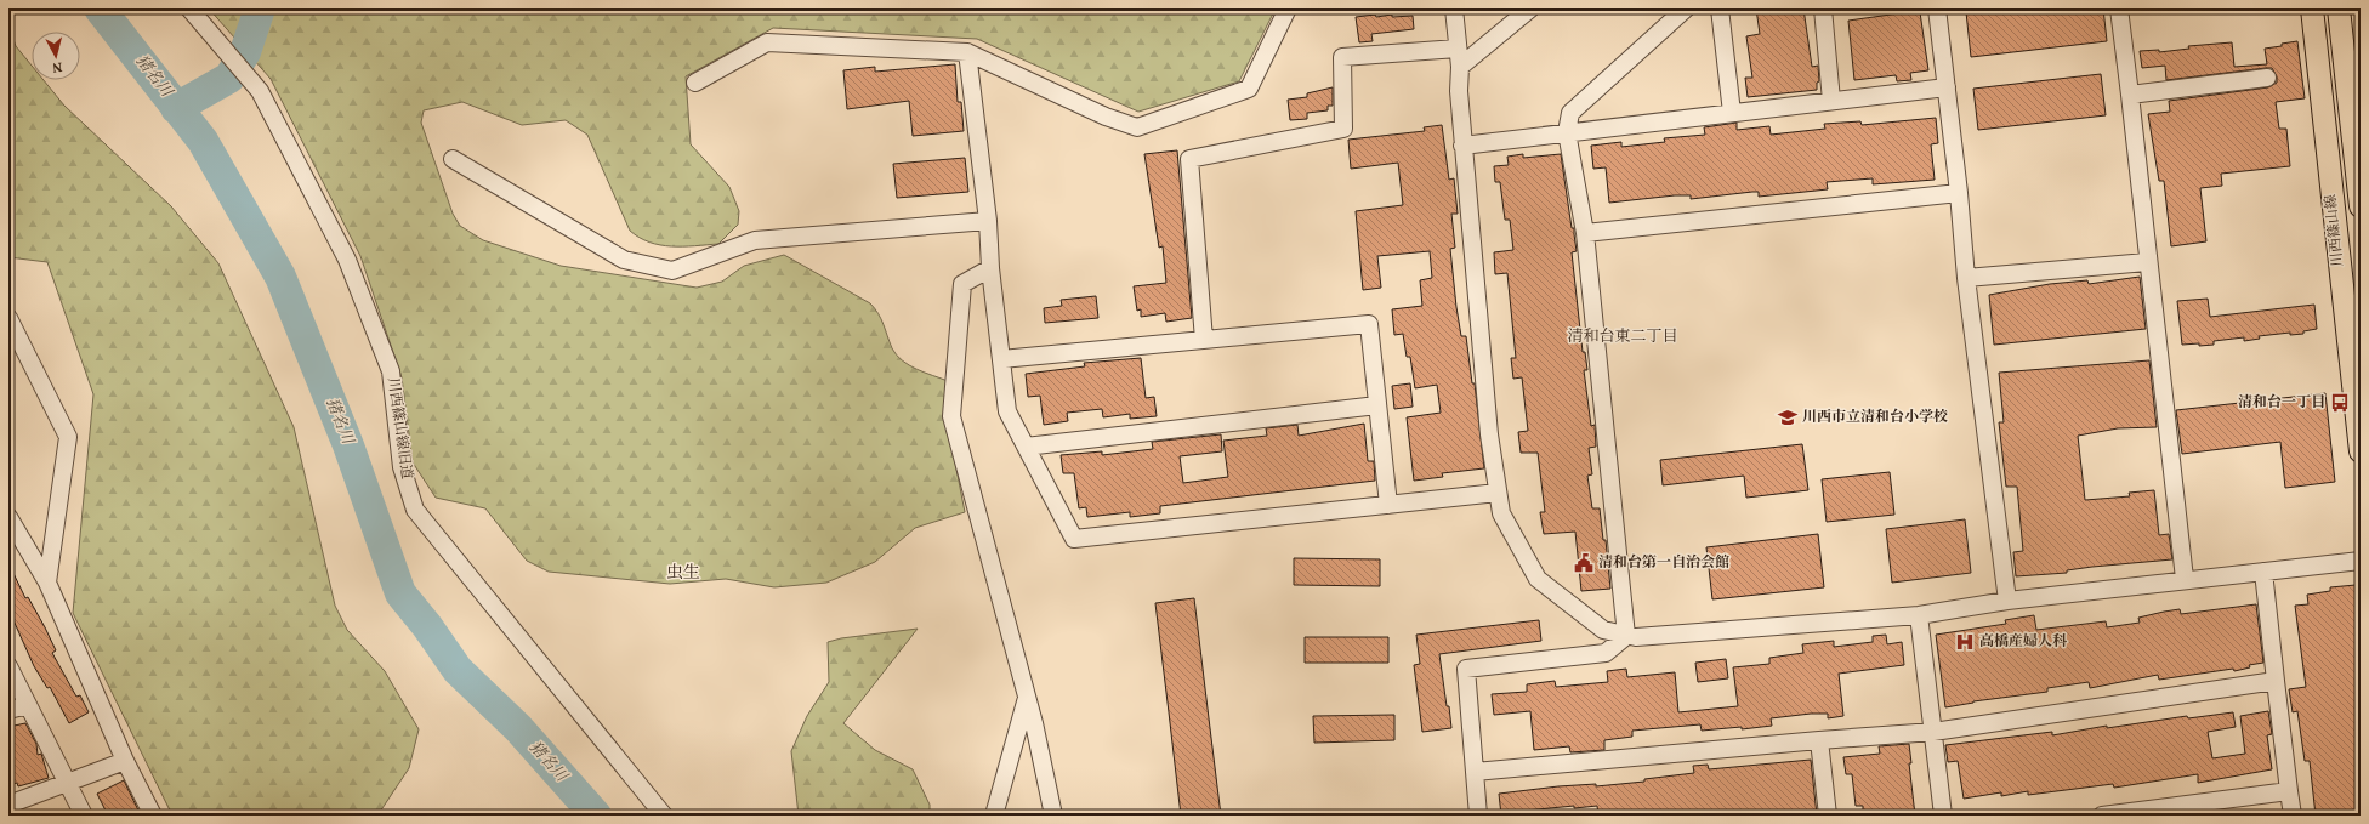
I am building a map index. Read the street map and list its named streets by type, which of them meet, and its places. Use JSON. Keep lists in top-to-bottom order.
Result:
{
  "streets": {
    "main road": ["川西篠山線"],
    "street": ["川西篠山線旧道"]
  },
  "districts": ["清和台東二丁目", "虫生"],
  "water": ["猪名川"],
  "places": {
    "bus stop": ["清和台一丁目"],
    "school or university": ["川西市立清和台小学校"],
    "public building": ["清和台第一自治会館"],
    "hospital": ["高橋産婦人科"]
  },
  "north": "bottom"
}
